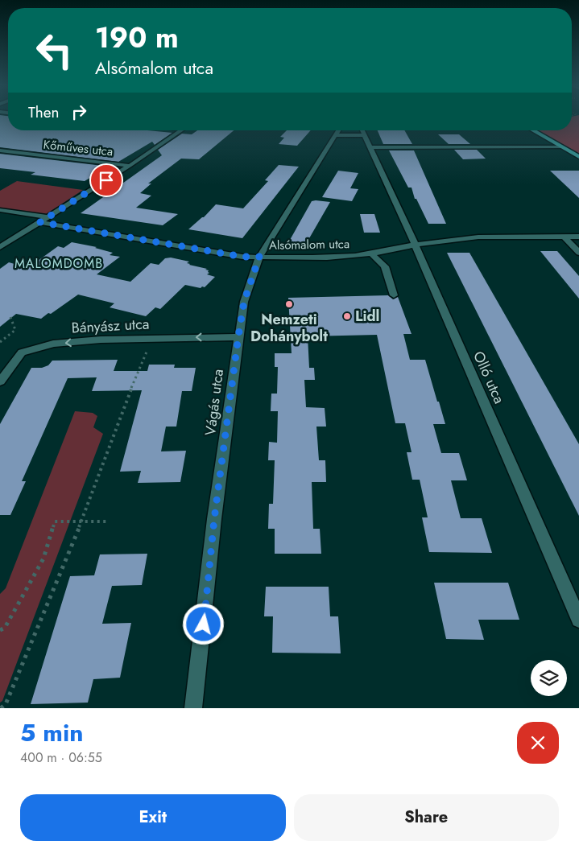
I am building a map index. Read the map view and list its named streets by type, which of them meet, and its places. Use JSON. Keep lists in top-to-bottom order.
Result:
{
  "streets": {
    "street": [
      "Kőműves utca",
      "Alsómalom utca",
      "Bányász utca",
      "Olló utca",
      "Vágás utca"
    ]
  },
  "crossings": [
    ["Alsómalom utca", "Olló utca"],
    ["Alsómalom utca", "Vágás utca"],
    ["Bányász utca", "Vágás utca"]
  ],
  "one_way": ["Bányász utca"],
  "districts": ["MALOMDOMB"],
  "places": ["Nemzeti Dohánybolt", "Lidl"],
  "page": {
    "turn": ["190 m", "Alsómalom utca"],
    "then": "Then",
    "heading": ["5 min", "400 m · 06:55"],
    "buttons": ["Exit", "Share"]
  }
}
